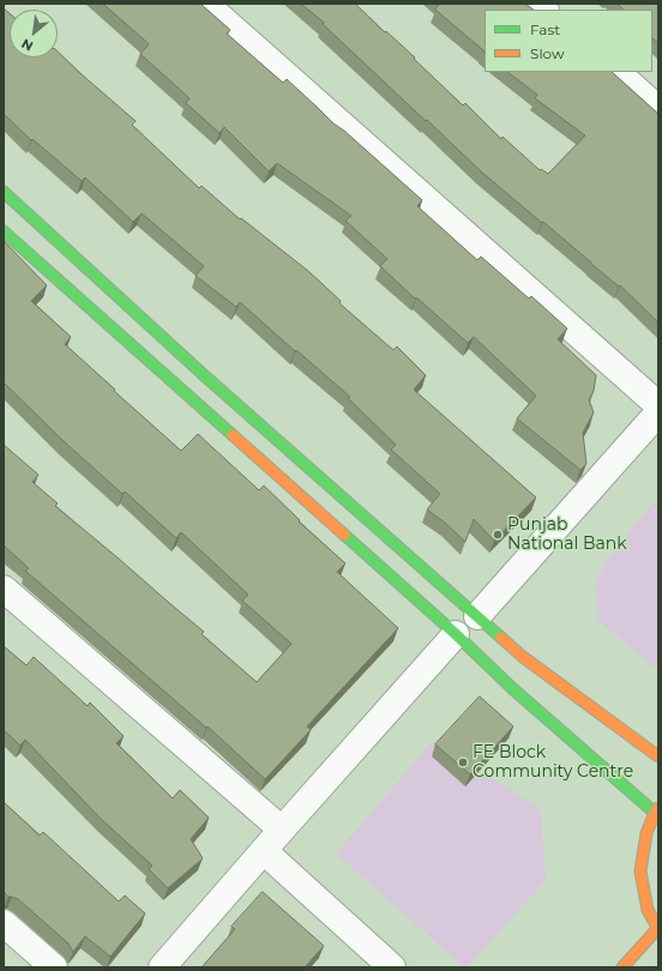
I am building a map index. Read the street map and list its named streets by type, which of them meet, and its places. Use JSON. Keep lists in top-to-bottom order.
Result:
{
  "places": ["Punjab National Bank", "FE Block Community Centre"],
  "legend": ["Fast", "Slow"],
  "north": "bottom left"
}
